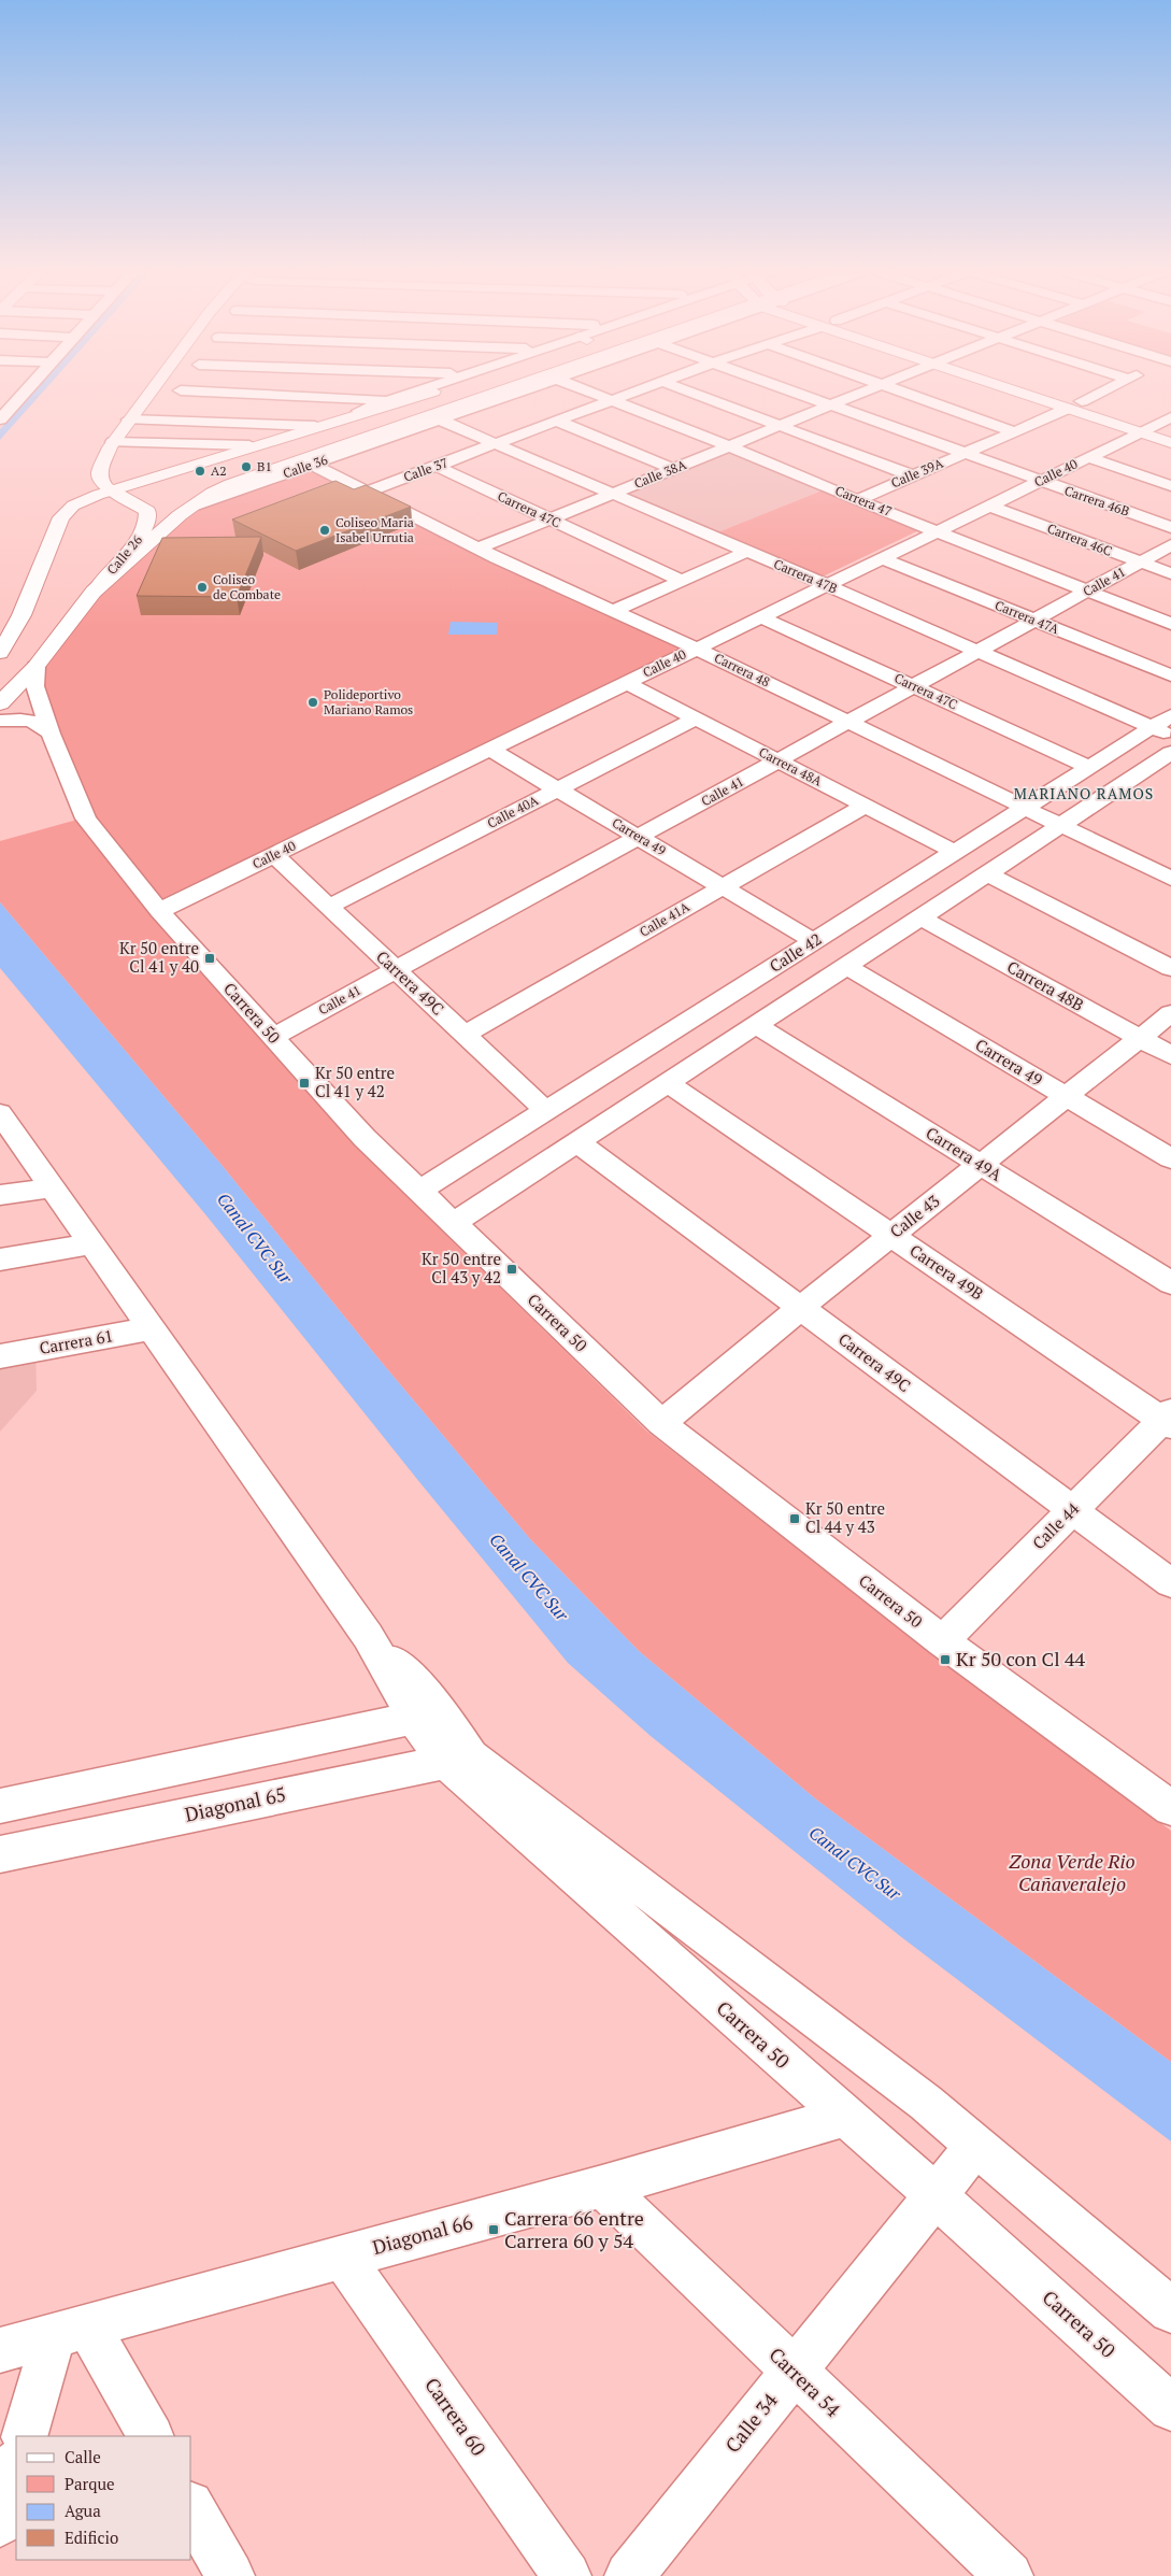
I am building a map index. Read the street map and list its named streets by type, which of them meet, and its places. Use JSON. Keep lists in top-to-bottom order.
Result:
{
  "streets": {
    "main road": ["Calle 26"],
    "street": [
      "Calle 36",
      "Calle 37",
      "Calle 39A",
      "Calle 40",
      "Calle 38A",
      "Carrera 47",
      "Carrera 46B",
      "Carrera 47C",
      "Carrera 46C",
      "Carrera 47B",
      "Calle 41",
      "Carrera 47A",
      "Carrera 48",
      "Carrera 48A",
      "Calle 40A",
      "Carrera 49",
      "Calle 41A",
      "Calle 42",
      "Carrera 49C",
      "Carrera 48B",
      "Carrera 50",
      "Carrera 49A",
      "Calle 43",
      "Carrera 49B",
      "Carrera 61",
      "Calle 44",
      "Diagonal 65",
      "Diagonal 66",
      "Carrera 54",
      "Carrera 60",
      "Calle 34"
    ]
  },
  "crossings": [
    ["Calle 36", "Carrera 47B"],
    ["Calle 36", "Carrera 48"],
    ["Calle 37", "Carrera 47"],
    ["Calle 37", "Carrera 47C"],
    ["Calle 37", "Carrera 47B"],
    ["Calle 37", "Carrera 48"],
    ["Calle 39A", "Carrera 47"],
    ["Calle 39A", "Carrera 46B"],
    ["Calle 40", "Carrera 47"],
    ["Calle 40", "Carrera 46B"],
    ["Calle 40", "Carrera 47C"],
    ["Calle 40", "Carrera 46C"],
    ["Calle 40", "Carrera 47B"],
    ["Calle 40", "Carrera 47A"],
    ["Calle 40", "Carrera 48"],
    ["Calle 40", "Carrera 48A"],
    ["Calle 40", "Carrera 49"],
    ["Calle 40", "Carrera 49C"],
    ["Calle 40", "Carrera 50"],
    ["Calle 38A", "Carrera 47"],
    ["Calle 38A", "Carrera 46B"],
    ["Calle 38A", "Carrera 47C"],
    ["Calle 38A", "Carrera 47B"],
    ["Calle 38A", "Carrera 48"],
    ["Carrera 47", "Calle 41"],
    ["Carrera 47C", "Calle 41"],
    ["Carrera 47C", "Calle 42"],
    ["Carrera 46C", "Calle 41"],
    ["Carrera 47B", "Calle 41"],
    ["Carrera 47B", "Calle 42"],
    ["Calle 41", "Carrera 47A"],
    ["Calle 41", "Carrera 48"],
    ["Calle 41", "Carrera 48A"],
    ["Calle 41", "Carrera 49"],
    ["Calle 41", "Carrera 49C"],
    ["Calle 41", "Carrera 50"],
    ["Carrera 48", "Calle 42"],
    ["Carrera 48A", "Calle 40A"],
    ["Carrera 48A", "Calle 41A"],
    ["Carrera 48A", "Calle 42"],
    ["Calle 40A", "Carrera 49"],
    ["Calle 40A", "Carrera 49C"],
    ["Carrera 49", "Calle 41A"],
    ["Carrera 49", "Calle 42"],
    ["Carrera 49", "Calle 43"],
    ["Calle 41A", "Carrera 49C"],
    ["Calle 42", "Carrera 49C"],
    ["Calle 42", "Carrera 50"],
    ["Carrera 49C", "Calle 43"],
    ["Carrera 49C", "Calle 44"],
    ["Carrera 48B", "Calle 43"],
    ["Carrera 50", "Calle 43"],
    ["Carrera 50", "Carrera 61"],
    ["Carrera 50", "Calle 44"],
    ["Carrera 50", "Diagonal 65"],
    ["Carrera 50", "Diagonal 66"],
    ["Carrera 50", "Calle 34"],
    ["Carrera 49A", "Calle 43"],
    ["Calle 43", "Carrera 49B"],
    ["Carrera 49B", "Calle 44"],
    ["Diagonal 66", "Carrera 54"],
    ["Diagonal 66", "Carrera 60"],
    ["Carrera 54", "Calle 34"]
  ],
  "districts": ["MARIANO RAMOS"],
  "water": ["Canal CVC Sur"],
  "parks": ["Zona Verde Rio Cañaveralejo"],
  "places": {
    "other": [
      "B1",
      "A2",
      "Coliseo Maria Isabel Urrutia",
      "Coliseo de Combate",
      "Polideportivo Mariano Ramos"
    ],
    "transit": [
      "Kr 50 entre Cl 41 y 40",
      "Kr 50 entre Cl 41 y 42",
      "Kr 50 entre Cl 43 y 42",
      "Kr 50 entre Cl 44 y 43",
      "Kr 50 con Cl 44",
      "Carrera 66 entre Carrera 60 y 54"
    ]
  },
  "legend": [
    "Calle",
    "Parque",
    "Agua",
    "Edificio"
  ]
}
